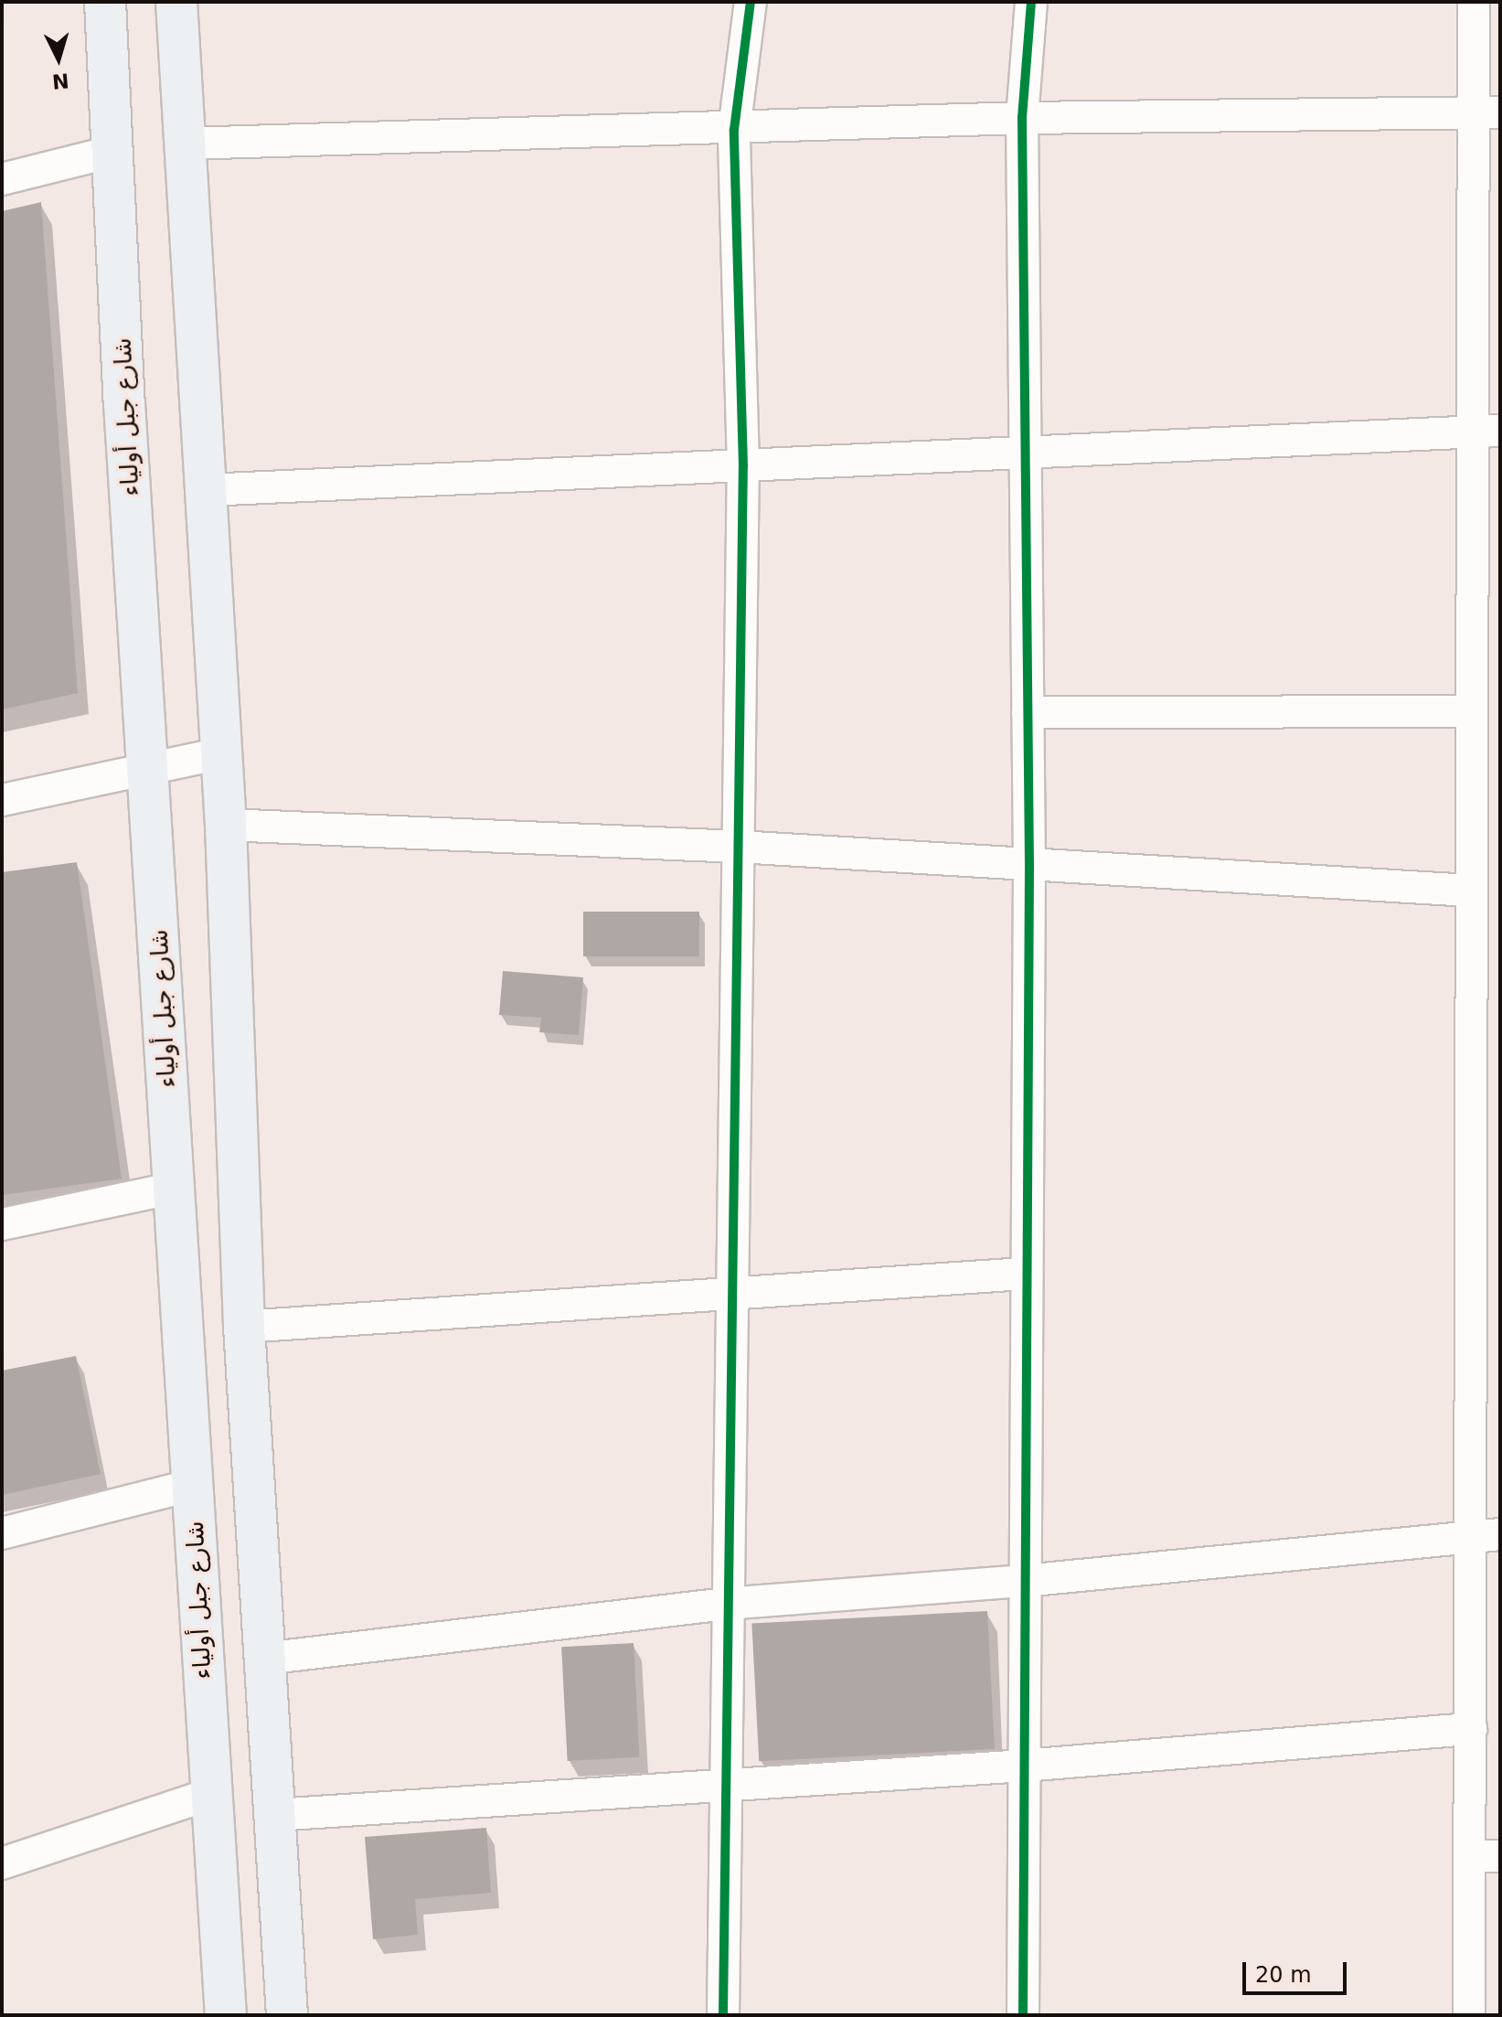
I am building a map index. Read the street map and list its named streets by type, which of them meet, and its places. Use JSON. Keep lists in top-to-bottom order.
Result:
{
  "streets": {
    "main road": ["شارع جبل أولياء"]
  },
  "scale_bar": "20 m",
  "north": "bottom"
}
